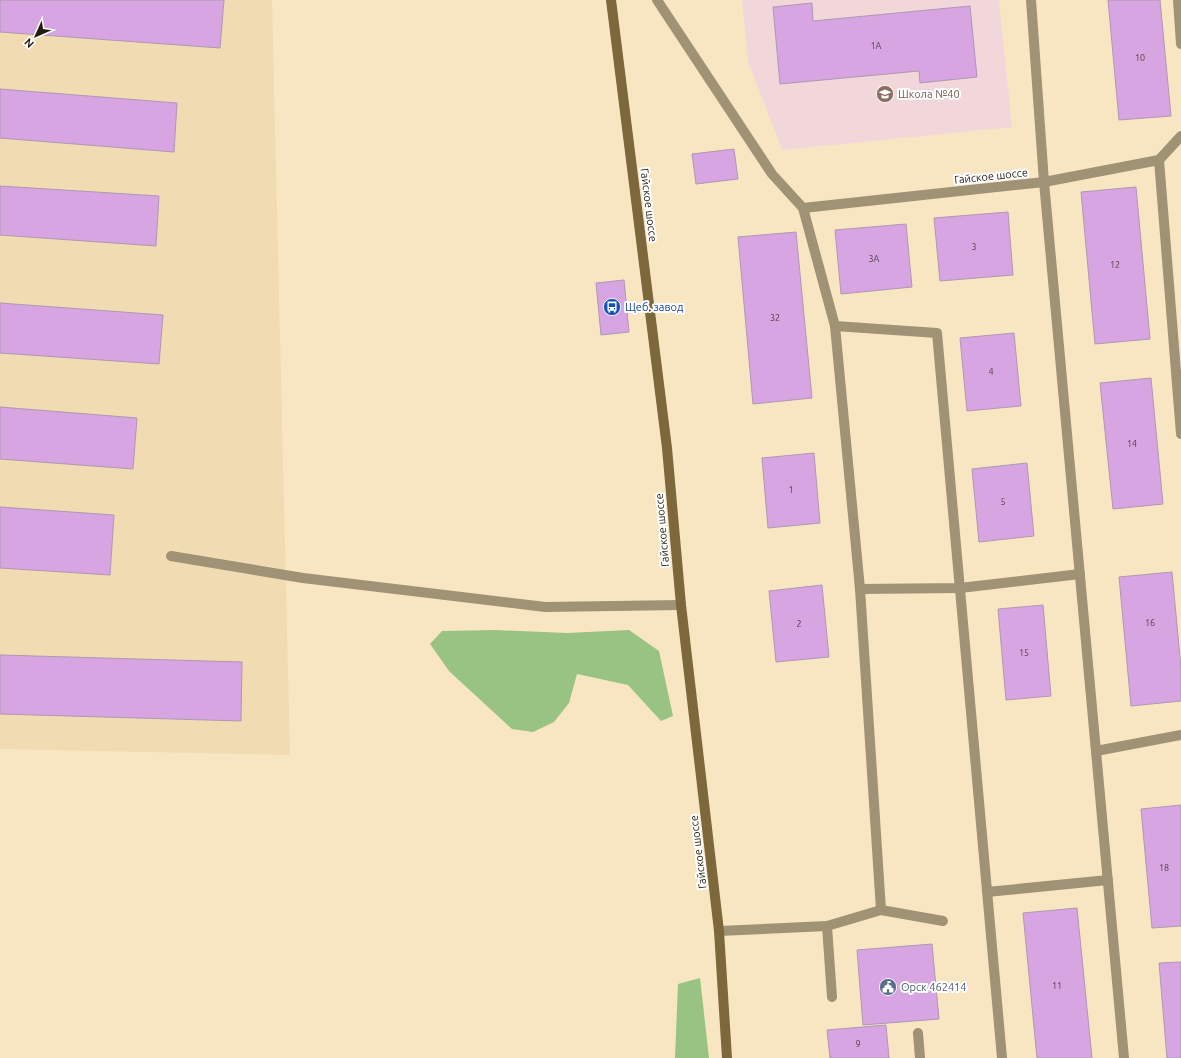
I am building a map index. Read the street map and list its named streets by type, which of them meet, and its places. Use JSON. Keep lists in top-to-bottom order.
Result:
{
  "streets": {
    "main road": ["Гайское шоссе"]
  },
  "places": {
    "school or university": ["Школа №40"],
    "bus stop": ["Щеб. завод"],
    "public building": ["Орск 462414"]
  },
  "house_numbers": [
    "1А",
    "10",
    "3",
    "3А",
    "12",
    "32",
    "4",
    "14",
    "1",
    "5",
    "16",
    "2",
    "15",
    "18",
    "11",
    "9"
  ],
  "north": "bottom left"
}
